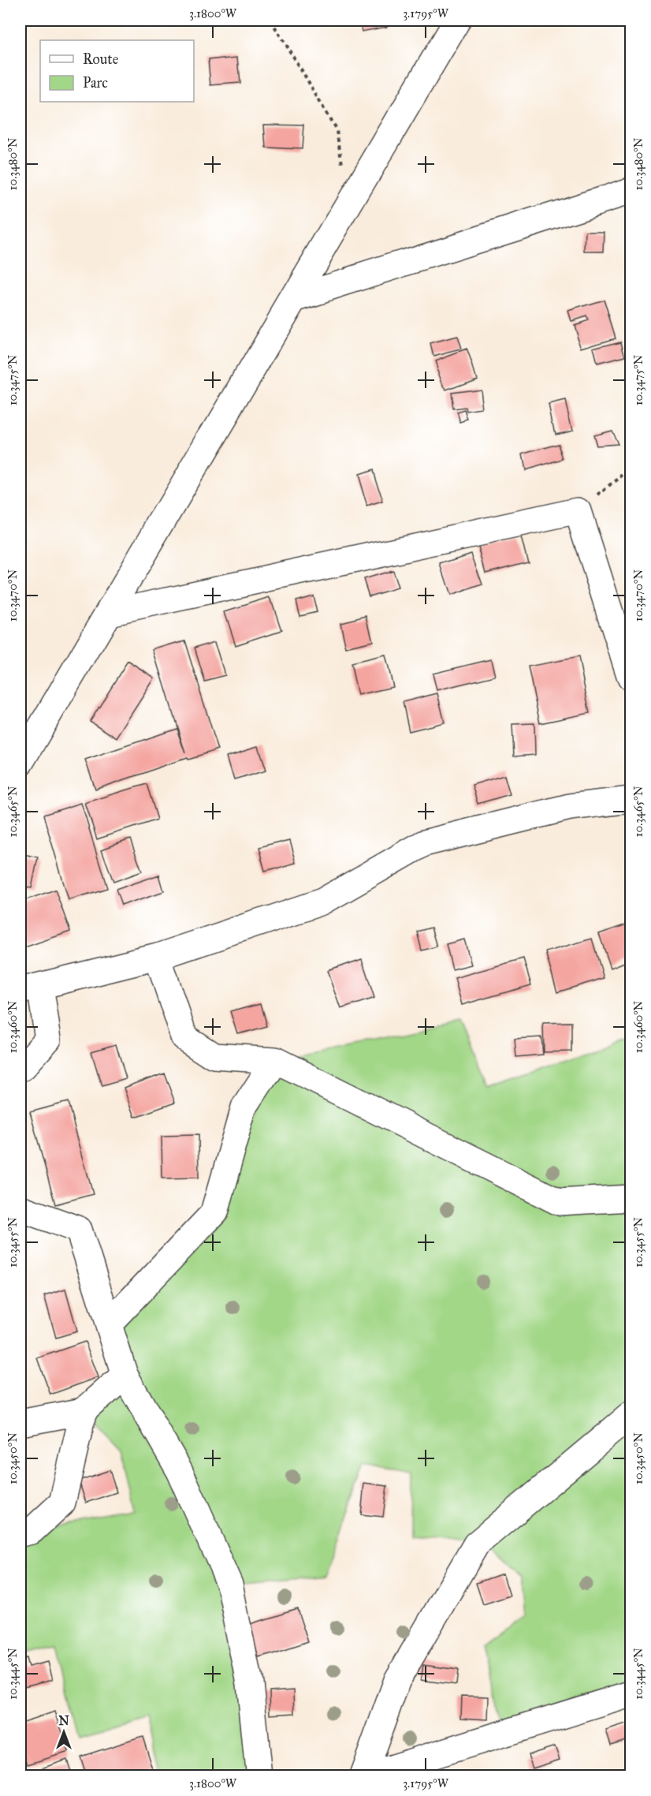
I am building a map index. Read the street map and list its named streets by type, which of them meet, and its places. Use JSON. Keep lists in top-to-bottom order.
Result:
{
  "legend": ["Route", "Parc"],
  "north": "top",
  "coordinates": [
    "3.1800°W",
    "3.1795°W",
    "10.3480°N",
    "10.3475°N",
    "10.3470°N",
    "10.3465°N",
    "10.3460°N",
    "10.3455°N",
    "10.3450°N",
    "10.3445°N"
  ]
}
